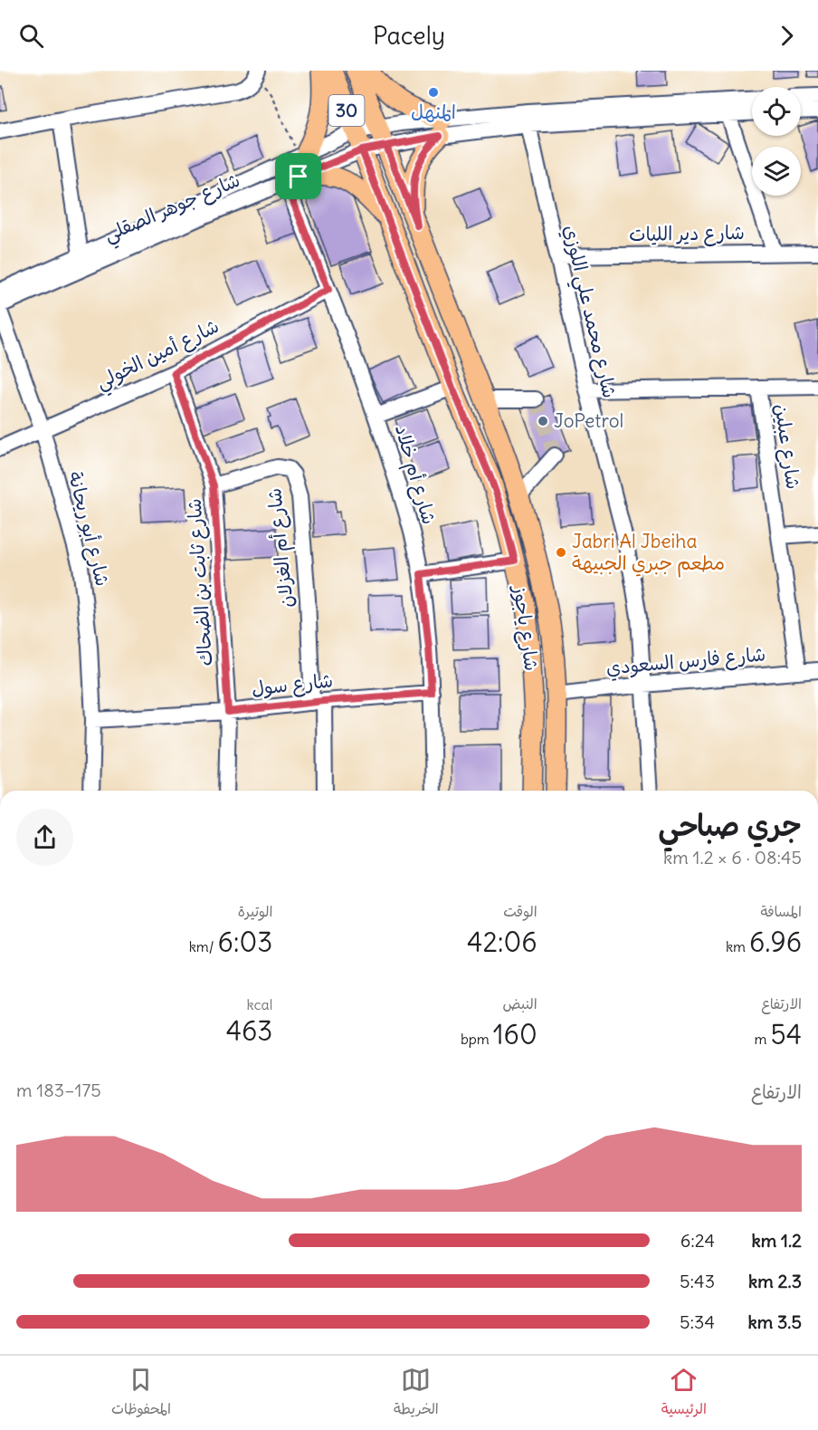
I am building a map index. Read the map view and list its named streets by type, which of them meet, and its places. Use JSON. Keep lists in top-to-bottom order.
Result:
{
  "streets": {
    "main road": ["30", "شارع ياجوز"],
    "street": [
      "شارع جوهر الصقلي",
      "شارع دير الليات",
      "شارع محمد علي اللوزي",
      "شارع أمين الخولي",
      "شارع عبلين",
      "شارع أم خلاد",
      "شارع أبو ريحانة",
      "شارع أم الغزلان",
      "شارع ثابت بن الضحاك",
      "شارع فارس السعودي",
      "شارع سول"
    ]
  },
  "crossings": [
    ["شارع جوهر الصقلي", "شارع أم خلاد"],
    ["شارع جوهر الصقلي", "شارع ياجوز"],
    ["شارع دير الليات", "شارع محمد علي اللوزي"],
    ["شارع محمد علي اللوزي", "شارع فارس السعودي"],
    ["شارع أمين الخولي", "شارع أم خلاد"],
    ["شارع أمين الخولي", "شارع أبو ريحانة"],
    ["شارع أمين الخولي", "شارع ثابت بن الضحاك"],
    ["شارع عبلين", "شارع فارس السعودي"],
    ["شارع أم خلاد", "شارع سول"],
    ["شارع أبو ريحانة", "شارع سول"],
    ["شارع أم الغزلان", "شارع ثابت بن الضحاك"],
    ["شارع أم الغزلان", "شارع سول"],
    ["شارع ثابت بن الضحاك", "شارع سول"],
    ["شارع ياجوز", "شارع فارس السعودي"]
  ],
  "places": ["المنهل", "JoPetrol", "Jabri Al Jbeiha مطعم جبري الجبيهة"],
  "page": {
    "header": "Pacely",
    "heading": ["جري صباحي", "08:45 · 6 × 1.2 km"],
    "stats": [
      ["المسافة", "6.96 km"],
      ["الوقت", "42:06"],
      ["الوتيرة", "6:03 /km"],
      ["الارتفاع", "54 m"],
      ["النبض", "160 bpm"],
      ["kcal", "463"]
    ],
    "chart": ["الارتفاع", "175–183 m"],
    "list": [
      {
        "name": "1.2 km",
        "note": "6:24"
      },
      {
        "name": "2.3 km",
        "note": "5:43"
      },
      {
        "name": "3.5 km",
        "note": "5:34"
      }
    ],
    "tabs": ["الرئيسية", "الخريطة", "المحفوظات"]
  }
}
